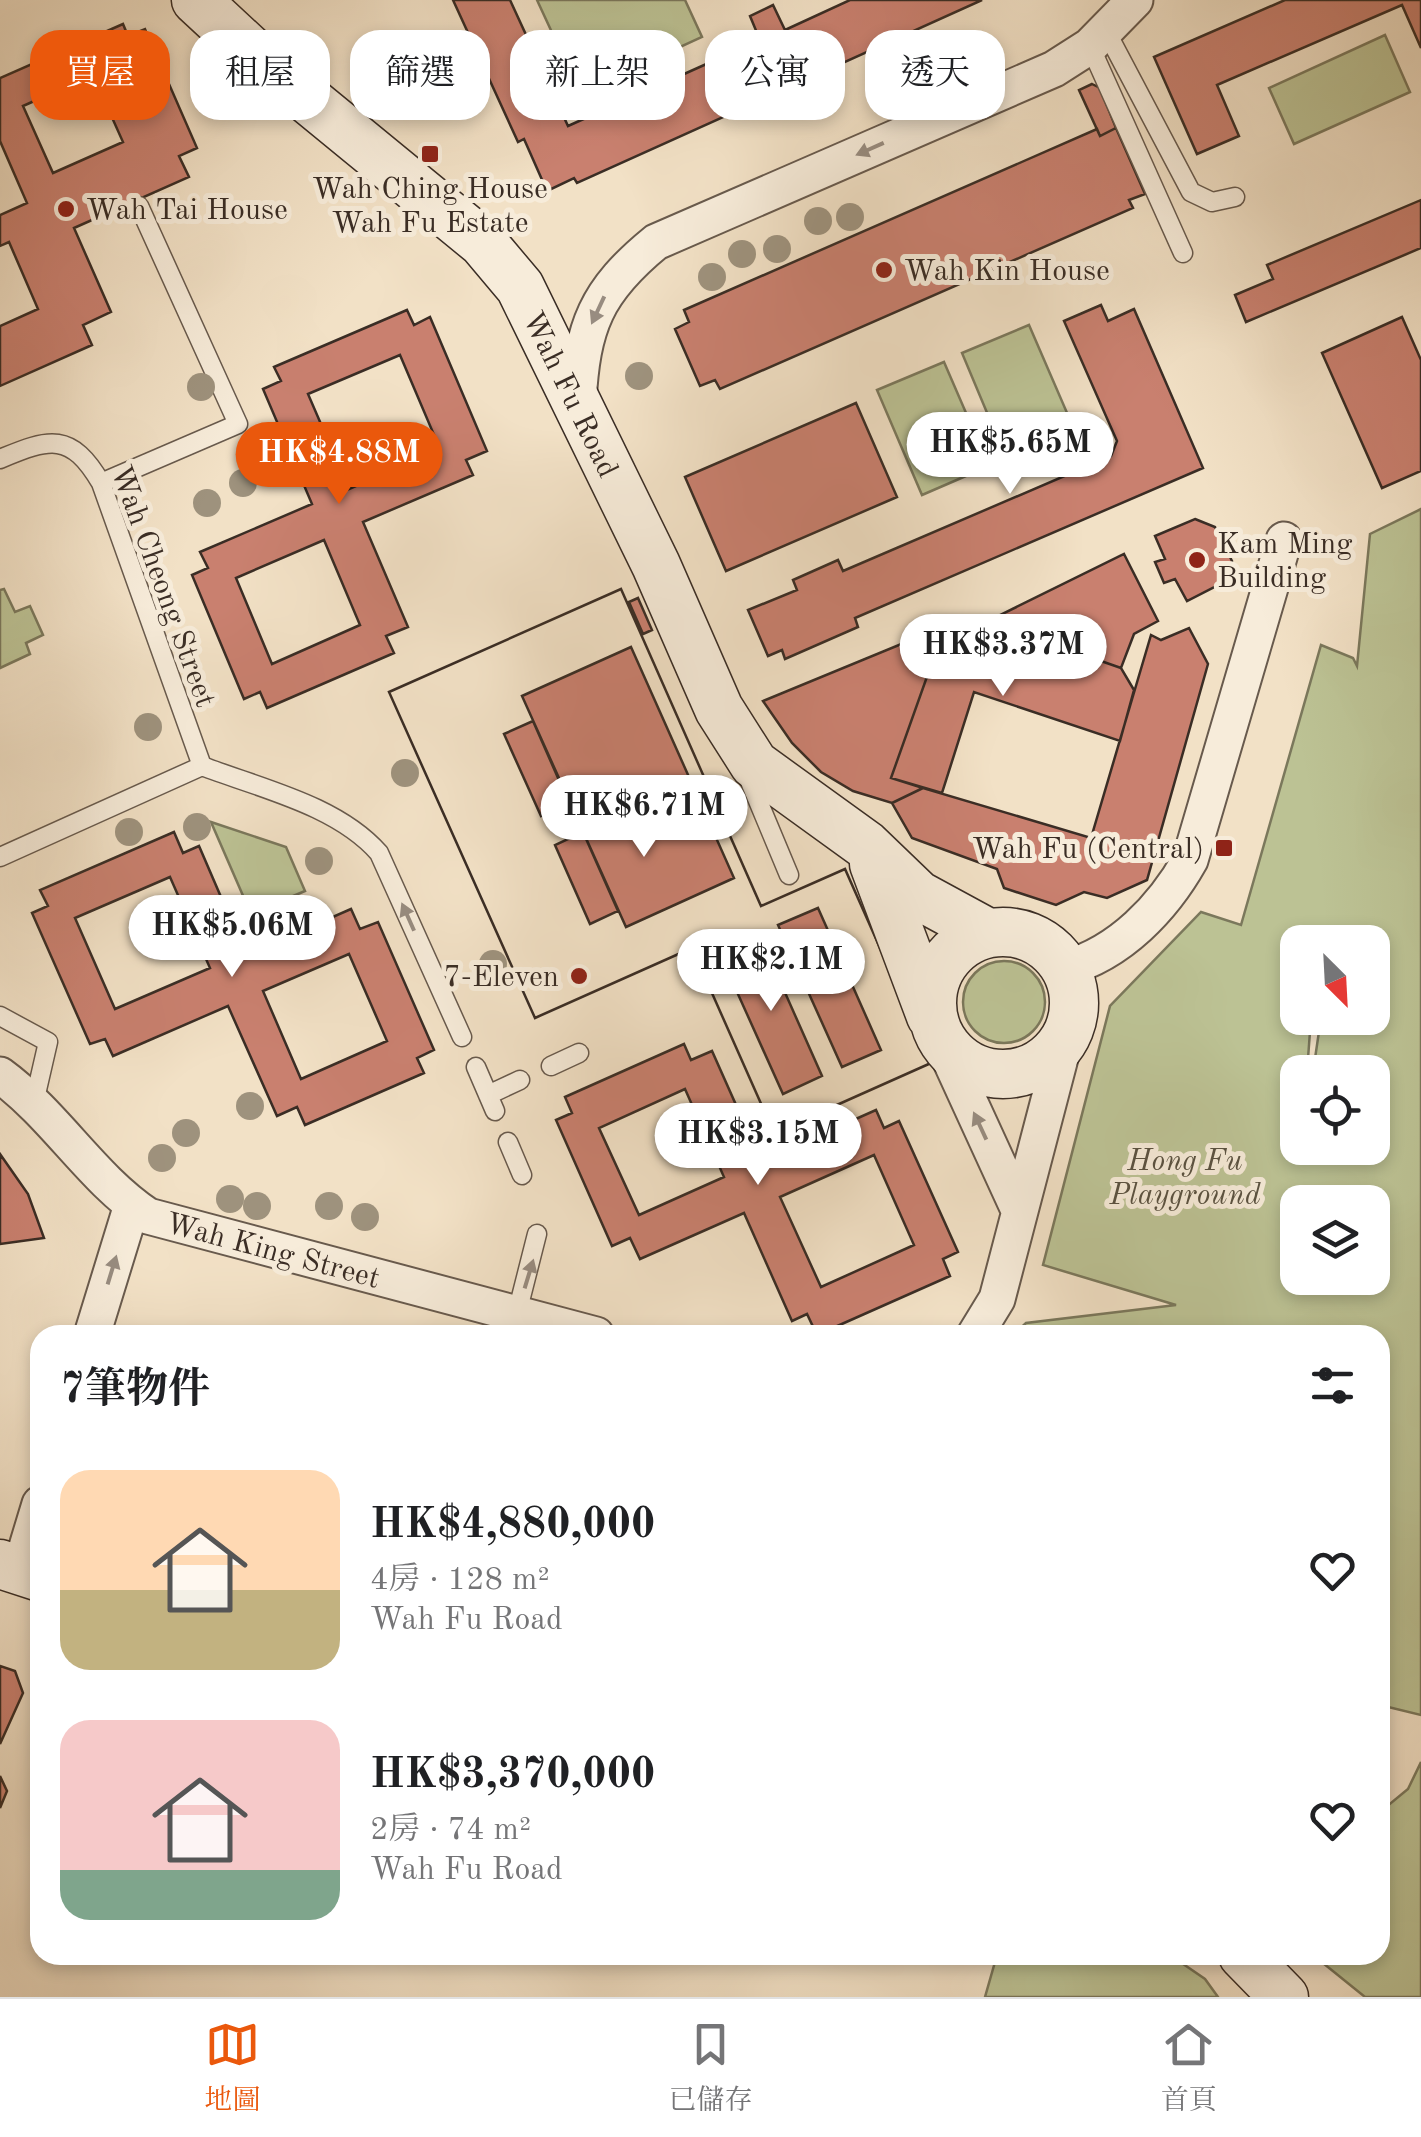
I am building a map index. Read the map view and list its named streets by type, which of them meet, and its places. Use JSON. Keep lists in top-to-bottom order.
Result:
{
  "streets": {
    "street": ["Wah Fu Road", "Wah King Street"],
    "lane": ["Wah Cheong Street"]
  },
  "parks": ["Hong Fu Playground"],
  "places": {
    "transit": ["Wah Ching House Wah Fu Estate", "Wah Fu (Central)"],
    "other": [
      "Wah Tai House",
      "Wah Kin House",
      "Kam Ming Building",
      "7-Eleven"
    ]
  },
  "north": "bottom right",
  "page": {
    "chip": [
      "買屋",
      "租屋",
      "篩選",
      "新上架",
      "公寓",
      "透天"
    ],
    "price": [
      "HK$5.65M",
      "HK$4.88M",
      "HK$3.37M",
      "HK$6.71M",
      "HK$5.06M",
      "HK$2.1M",
      "HK$3.15M"
    ],
    "heading": "7筆物件",
    "list": [
      {
        "name": "HK$4,880,000",
        "note": "4房 · 128 m² · Wah Fu Road"
      },
      {
        "name": "HK$3,370,000",
        "note": "2房 · 74 m² · Wah Fu Road"
      }
    ],
    "tabs": ["地圖", "已儲存", "首頁"]
  }
}
